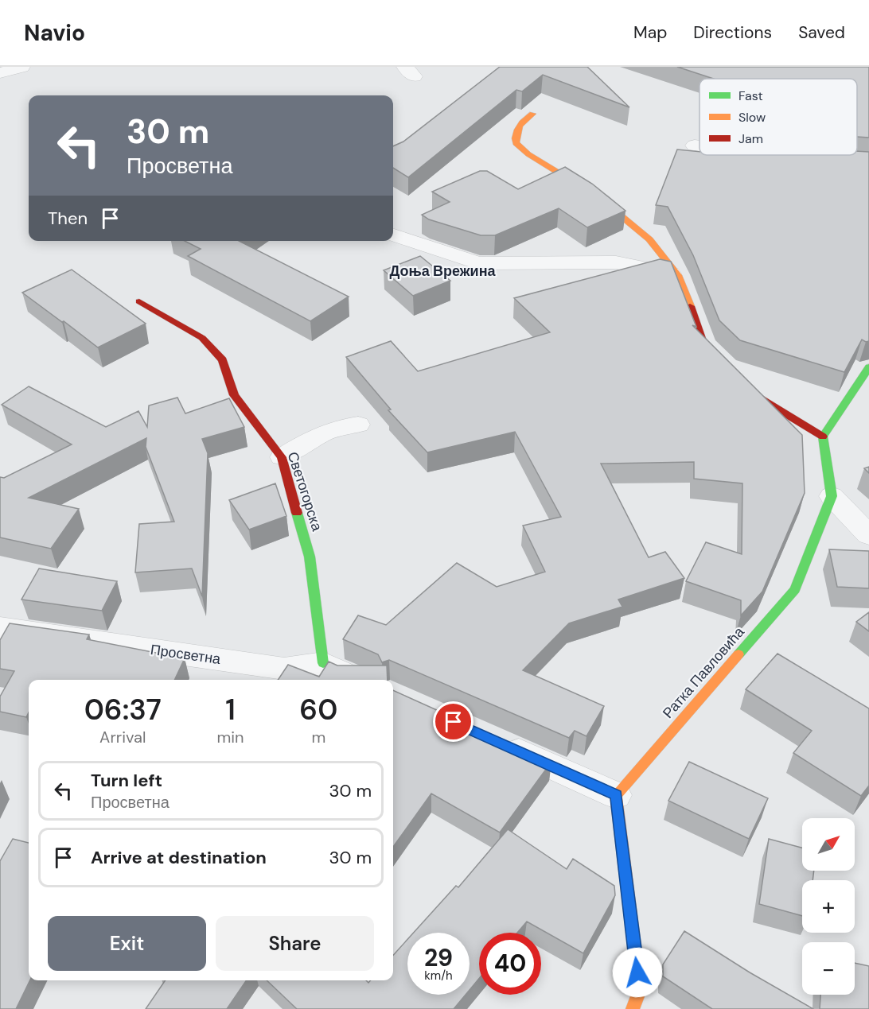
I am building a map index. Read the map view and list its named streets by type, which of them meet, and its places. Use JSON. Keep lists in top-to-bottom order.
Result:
{
  "streets": {
    "street": ["Светогорска", "Просветна", "Ратка Павловића"]
  },
  "crossings": [
    ["Светогорска", "Просветна"]
  ],
  "districts": ["Доња Врежина"],
  "legend": ["Fast", "Slow", "Jam"],
  "north": "top right",
  "page": {
    "header": "Navio",
    "nav": ["Map", "Directions", "Saved"],
    "turn": ["30 m", "Просветна"],
    "then": "Then",
    "eta": [
      "06:37",
      "Arrival",
      "1",
      "min",
      "60",
      "m"
    ],
    "list": [
      {
        "name": "Turn left",
        "note": "Просветна",
        "value": "30 m"
      },
      {
        "name": "Arrive at destination",
        "value": "30 m"
      }
    ],
    "map_buttons": ["+", "−"],
    "buttons": ["Exit", "Share"],
    "speed": "29 km/h",
    "limit": "40"
  }
}
